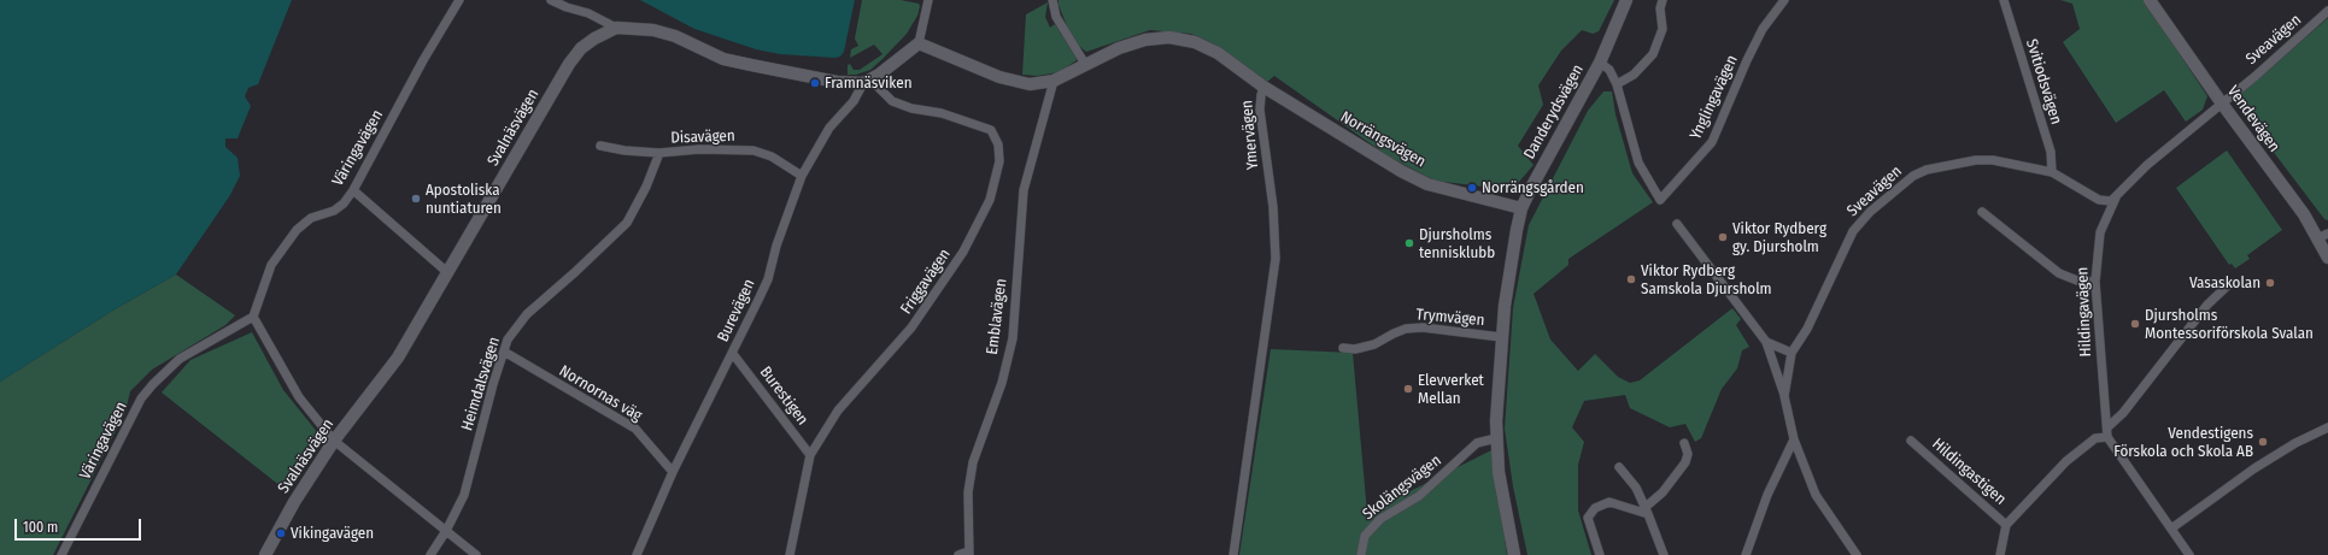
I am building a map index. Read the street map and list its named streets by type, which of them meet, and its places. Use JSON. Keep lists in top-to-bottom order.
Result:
{
  "streets": {
    "street": [
      "Sveavägen",
      "Svitiodsvägen",
      "Ynglingavägen",
      "Danderydsvägen",
      "Vendevägen",
      "Svalnäsvägen",
      "Ymervägen",
      "Disavägen",
      "Norrängsvägen",
      "Väringavägen",
      "Friggavägen",
      "Burevägen",
      "Hildingavägen",
      "Emblavägen",
      "Trymvägen",
      "Heimdalsvägen",
      "Nornornas väg",
      "Burestigen",
      "Hildingastigen",
      "Skolängsvägen"
    ]
  },
  "crossings": [
    ["Sveavägen", "Svitiodsvägen"],
    ["Sveavägen", "Vendevägen"],
    ["Sveavägen", "Hildingavägen"],
    ["Danderydsvägen", "Norrängsvägen"],
    ["Danderydsvägen", "Trymvägen"],
    ["Danderydsvägen", "Skolängsvägen"],
    ["Svalnäsvägen", "Friggavägen"],
    ["Svalnäsvägen", "Burevägen"],
    ["Ymervägen", "Norrängsvägen"],
    ["Ymervägen", "Emblavägen"],
    ["Disavägen", "Burevägen"],
    ["Disavägen", "Heimdalsvägen"],
    ["Friggavägen", "Burevägen"],
    ["Friggavägen", "Burestigen"],
    ["Burevägen", "Nornornas väg"],
    ["Burevägen", "Burestigen"],
    ["Heimdalsvägen", "Nornornas väg"]
  ],
  "places": [
    "Framnäsviken",
    "Norrängsgården",
    "Apostoliska nuntiaturen",
    "Viktor Rydberg gy. Djursholm",
    "Djursholms tennisklubb",
    "Viktor Rydberg Samskola Djursholm",
    "Vasaskolan",
    "Djursholms Montessoriförskola Svalan",
    "Elevverket Mellan",
    "Vendestigens Förskola och Skola AB",
    "Vikingavägen"
  ],
  "scale_bar": "100 m"
}
